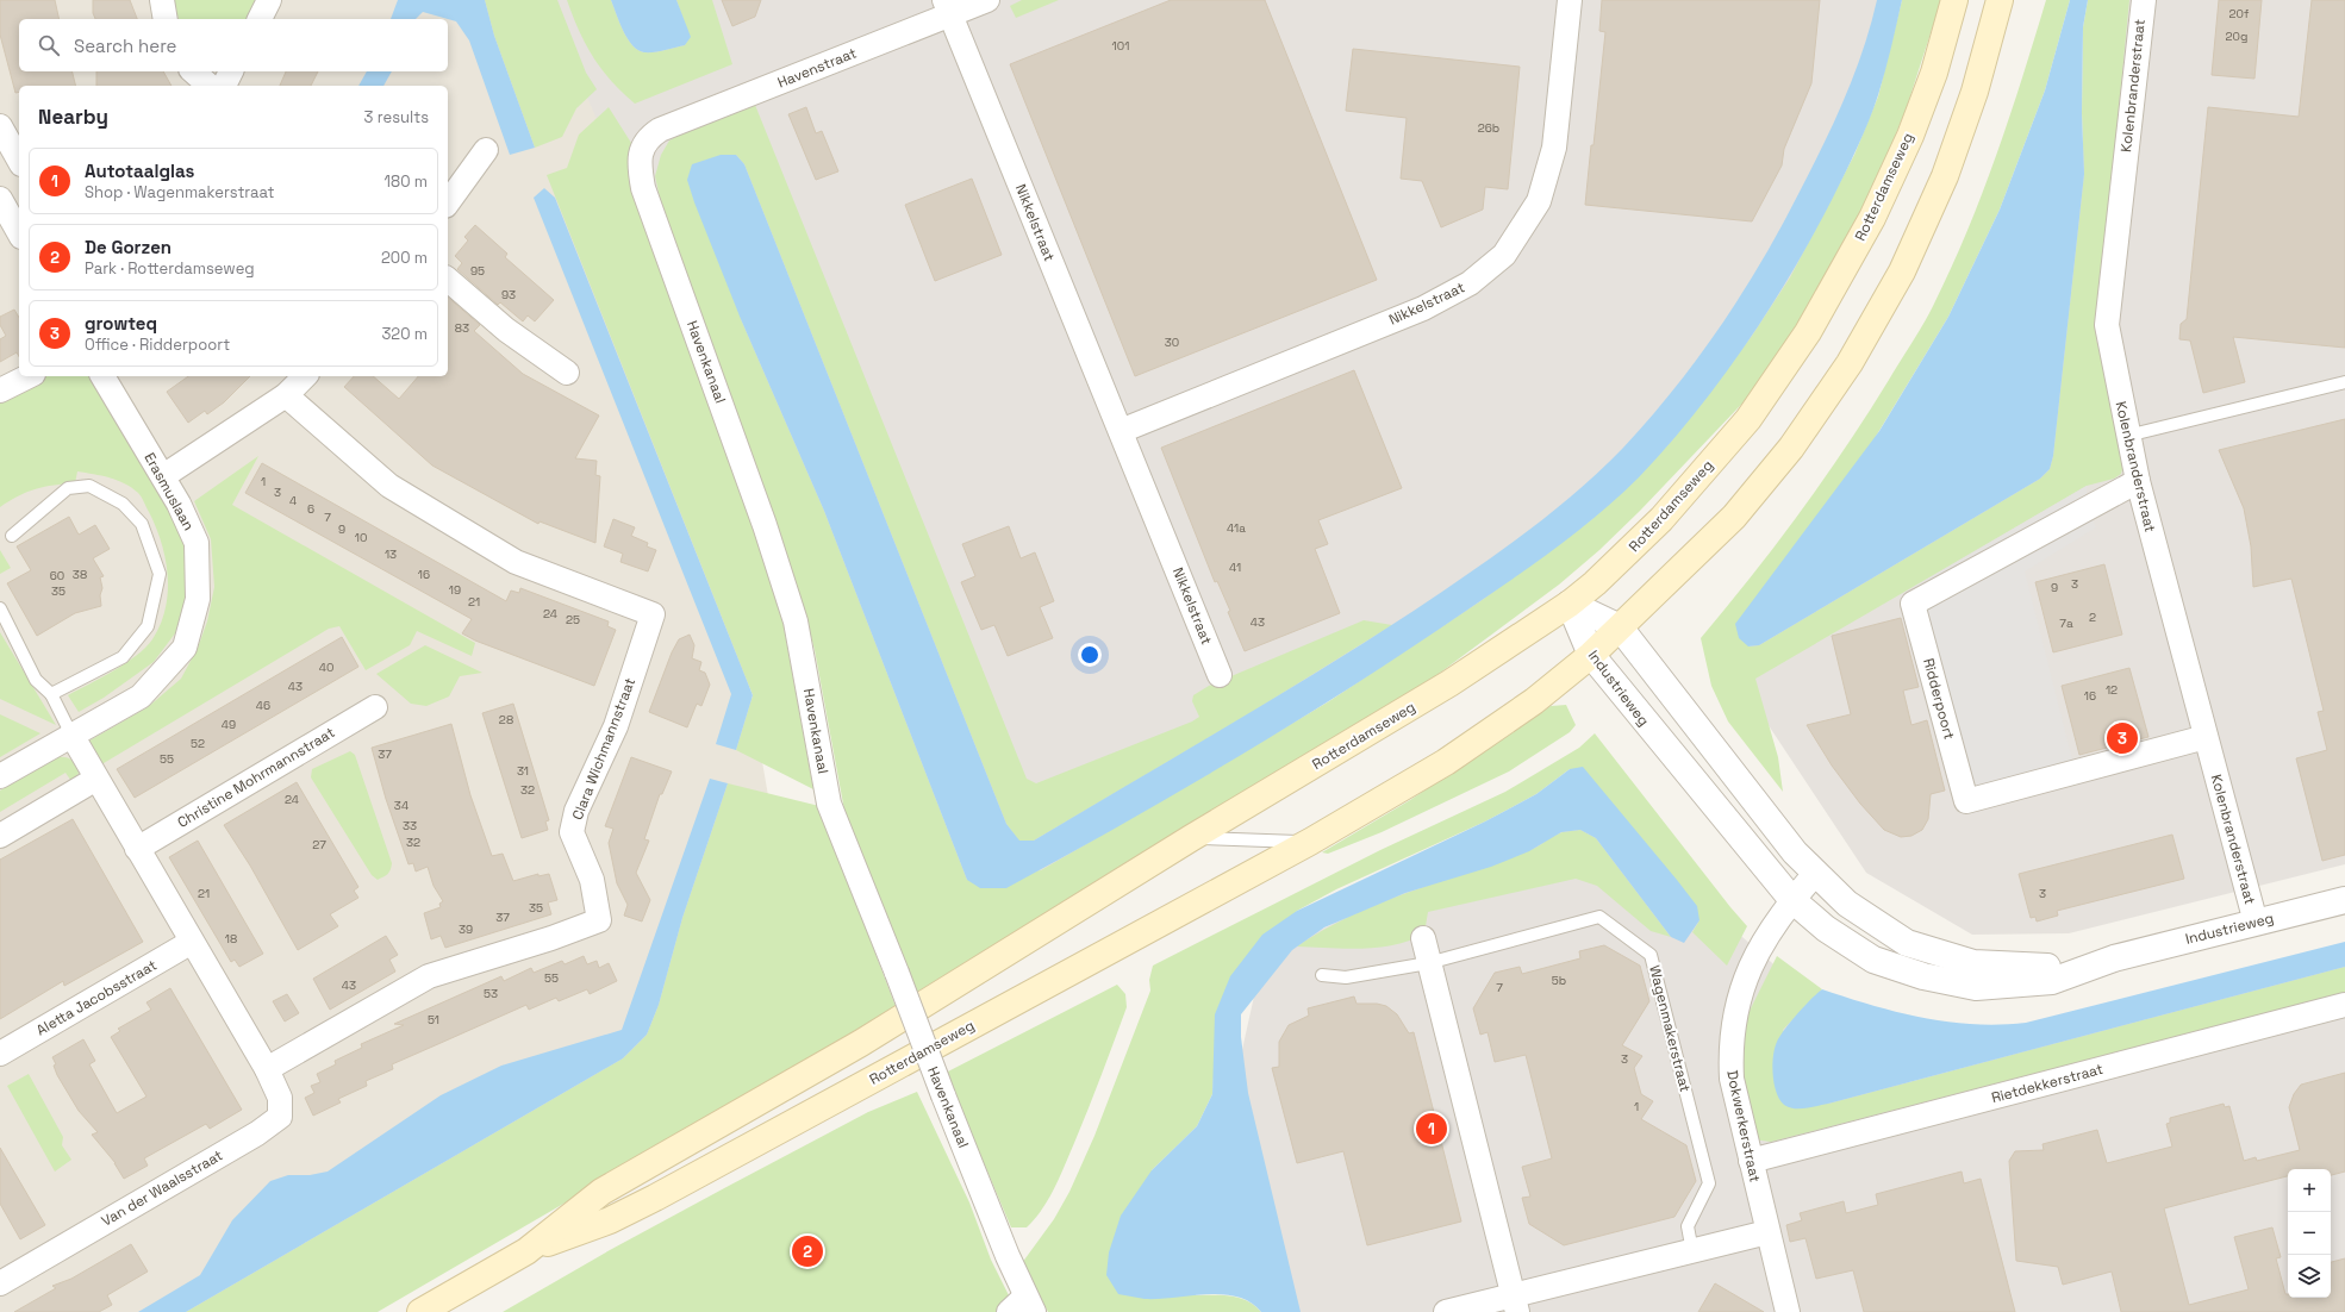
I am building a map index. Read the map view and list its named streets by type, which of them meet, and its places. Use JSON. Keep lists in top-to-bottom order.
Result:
{
  "streets": {
    "main road": ["Rotterdamseweg"],
    "street": [
      "Havenstraat",
      "Kolenbranderstraat",
      "Nikkelstraat",
      "Havenkanaal",
      "Erasmuslaan",
      "Industrieweg",
      "Ridderpoort",
      "Clara Wichmannstraat",
      "Christine Mohrmannstraat",
      "Aletta Jacobsstraat",
      "Rietdekkerstraat",
      "Dokwerkerstraat",
      "Van der Waalsstraat"
    ],
    "lane": ["Wagenmakerstraat"]
  },
  "crossings": [
    ["Havenstraat", "Nikkelstraat"],
    ["Havenstraat", "Havenkanaal"],
    ["Kolenbranderstraat", "Industrieweg"],
    ["Kolenbranderstraat", "Ridderpoort"],
    ["Rotterdamseweg", "Industrieweg"],
    ["Industrieweg", "Dokwerkerstraat"],
    ["Clara Wichmannstraat", "Van der Waalsstraat"],
    ["Rietdekkerstraat", "Dokwerkerstraat"]
  ],
  "house_numbers": [
    "20f",
    "20g",
    "101",
    "26b",
    "95",
    "93",
    "83",
    "30",
    "1",
    "3",
    "4",
    "6",
    "7",
    "41a",
    "9",
    "10",
    "13",
    "41",
    "38",
    "16",
    "60",
    "3",
    "9",
    "19",
    "35",
    "21",
    "24",
    "2",
    "25",
    "43",
    "7a",
    "40",
    "43",
    "12",
    "16",
    "46",
    "28",
    "49",
    "52",
    "37",
    "55",
    "31",
    "32",
    "24",
    "34",
    "33",
    "32",
    "27",
    "21",
    "3",
    "35",
    "37",
    "39",
    "18",
    "55",
    "5b",
    "43",
    "7",
    "53",
    "51",
    "3",
    "1"
  ],
  "page": {
    "search": "Search here",
    "heading": ["Nearby", "3 results"],
    "list": [
      {
        "mark": "1",
        "name": "Autotaalglas",
        "note": "Shop · Wagenmakerstraat",
        "value": "180 m"
      },
      {
        "mark": "2",
        "name": "De Gorzen",
        "note": "Park · Rotterdamseweg",
        "value": "200 m"
      },
      {
        "mark": "3",
        "name": "growteq",
        "note": "Office · Ridderpoort",
        "value": "320 m"
      }
    ],
    "pins": ["3", "1", "2"],
    "map_buttons": ["+", "−"]
  }
}
